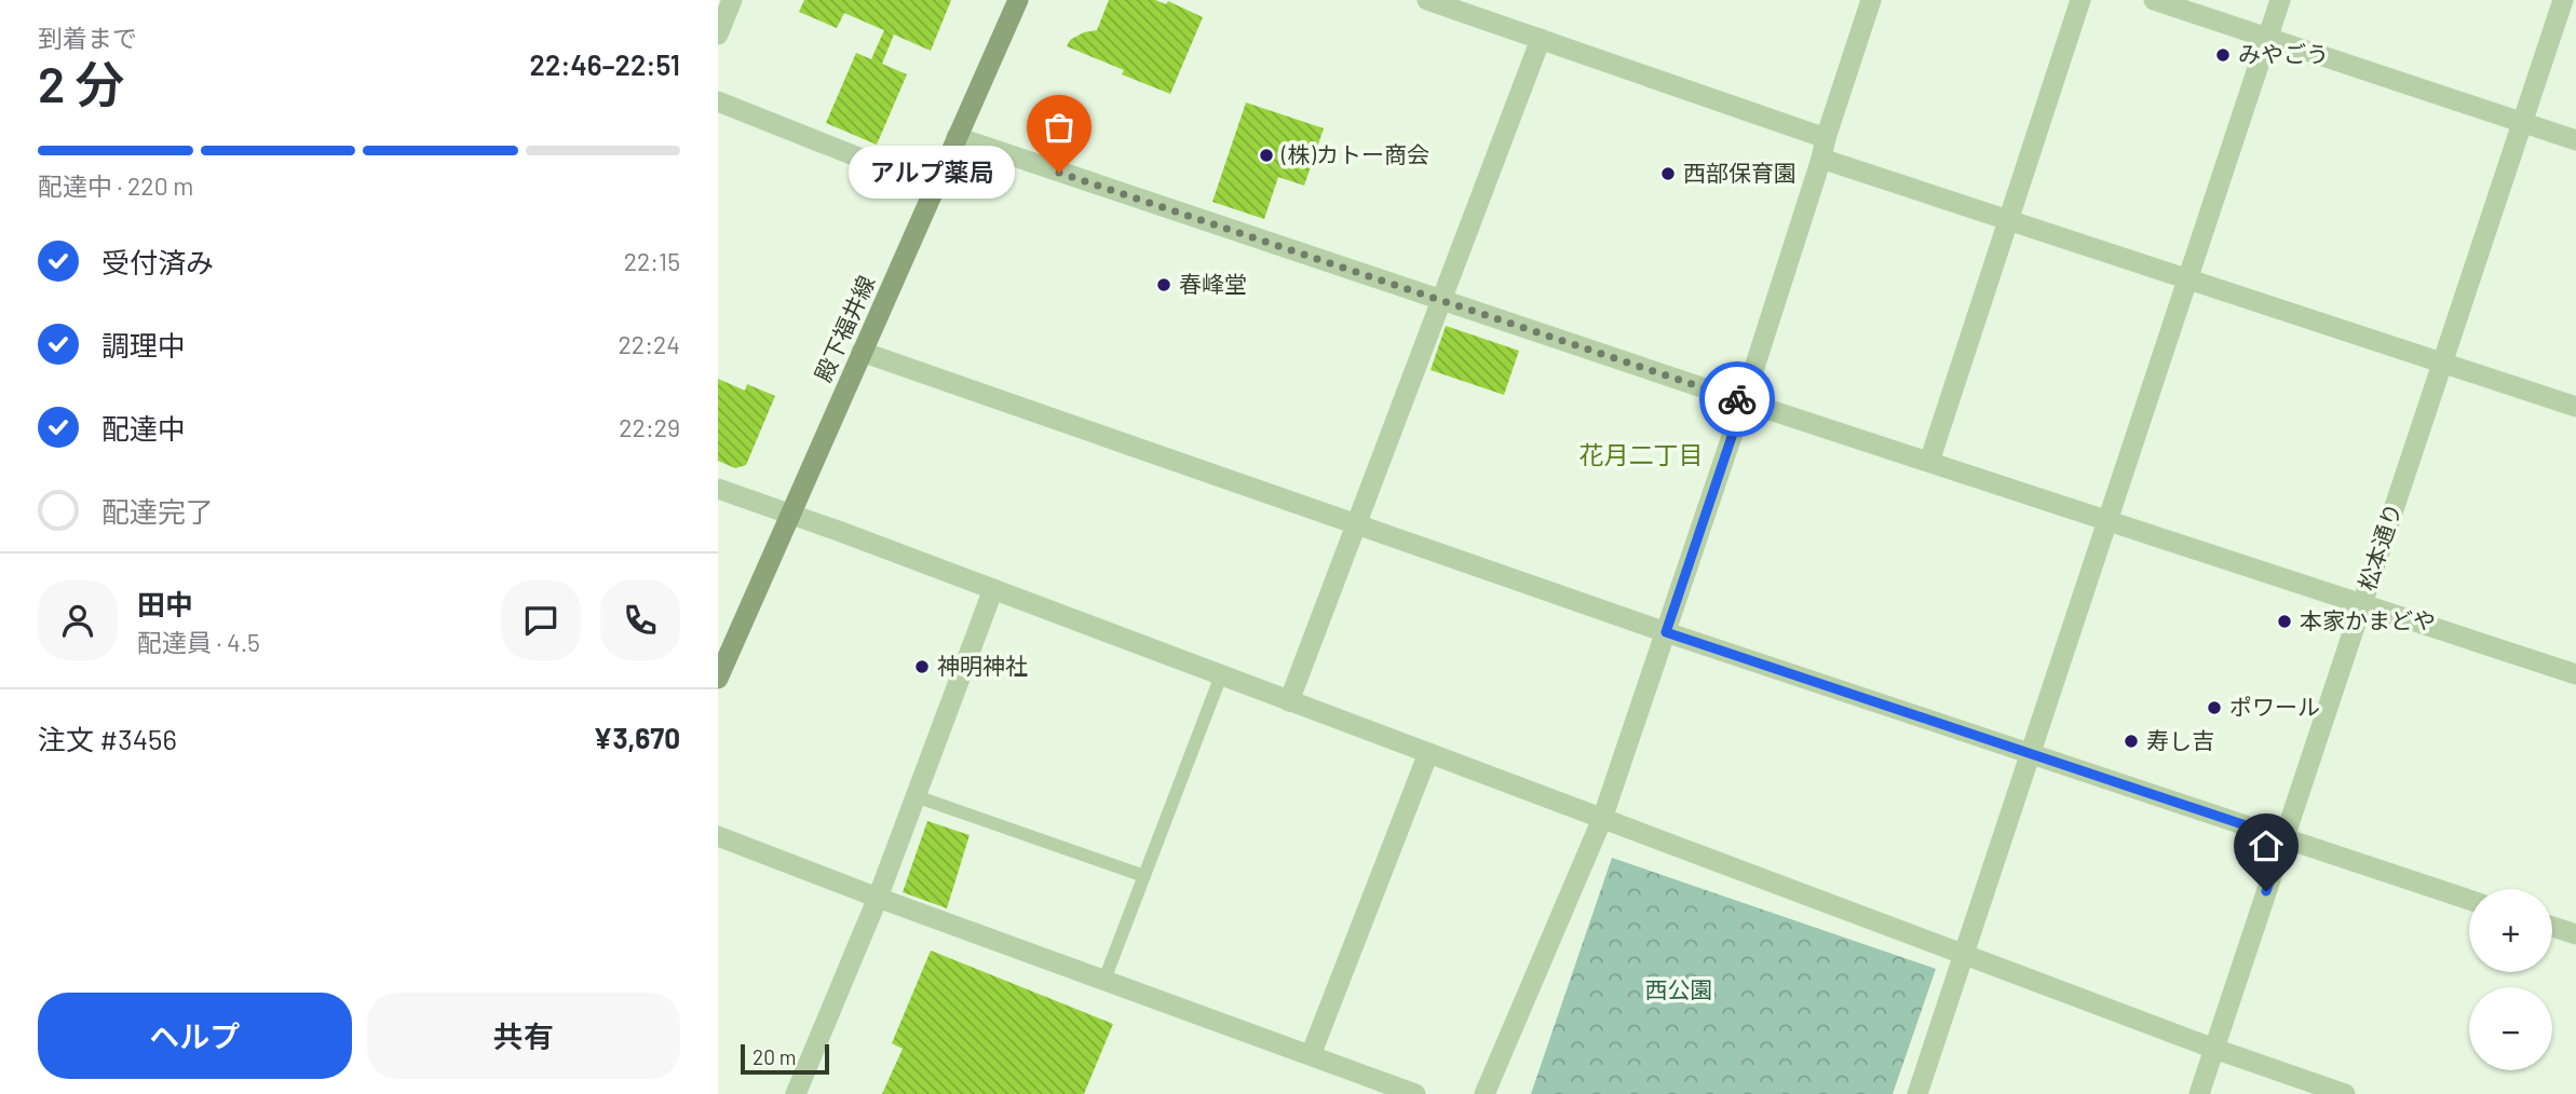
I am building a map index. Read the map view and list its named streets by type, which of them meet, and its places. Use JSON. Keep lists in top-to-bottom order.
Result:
{
  "streets": {
    "main road": ["殿下福井線"],
    "street": ["松本通り"]
  },
  "districts": ["花月二丁目"],
  "parks": ["西公園"],
  "places": [
    "みやごう",
    "(株)カトー商会",
    "アルプ薬局",
    "西部保育園",
    "春峰堂",
    "本家かまどや",
    "神明神社",
    "ポワール",
    "寿し吉"
  ],
  "scale_bar": "20 m",
  "page": {
    "heading": ["2 分", "到着まで", "22:46–22:51"],
    "panel": [
      "田中",
      "配達員 · 4.5",
      "注文 #3456",
      "¥3,670"
    ],
    "bar": "配達中 · 220 m",
    "bubble": "アルプ薬局",
    "list": [
      ["受付済み", "22:15"],
      ["調理中", "22:24"],
      ["配達中", "22:29"],
      "配達完了"
    ],
    "map_buttons": ["+", "−"],
    "buttons": ["ヘルプ", "共有"],
    "scale": "20 m"
  }
}
